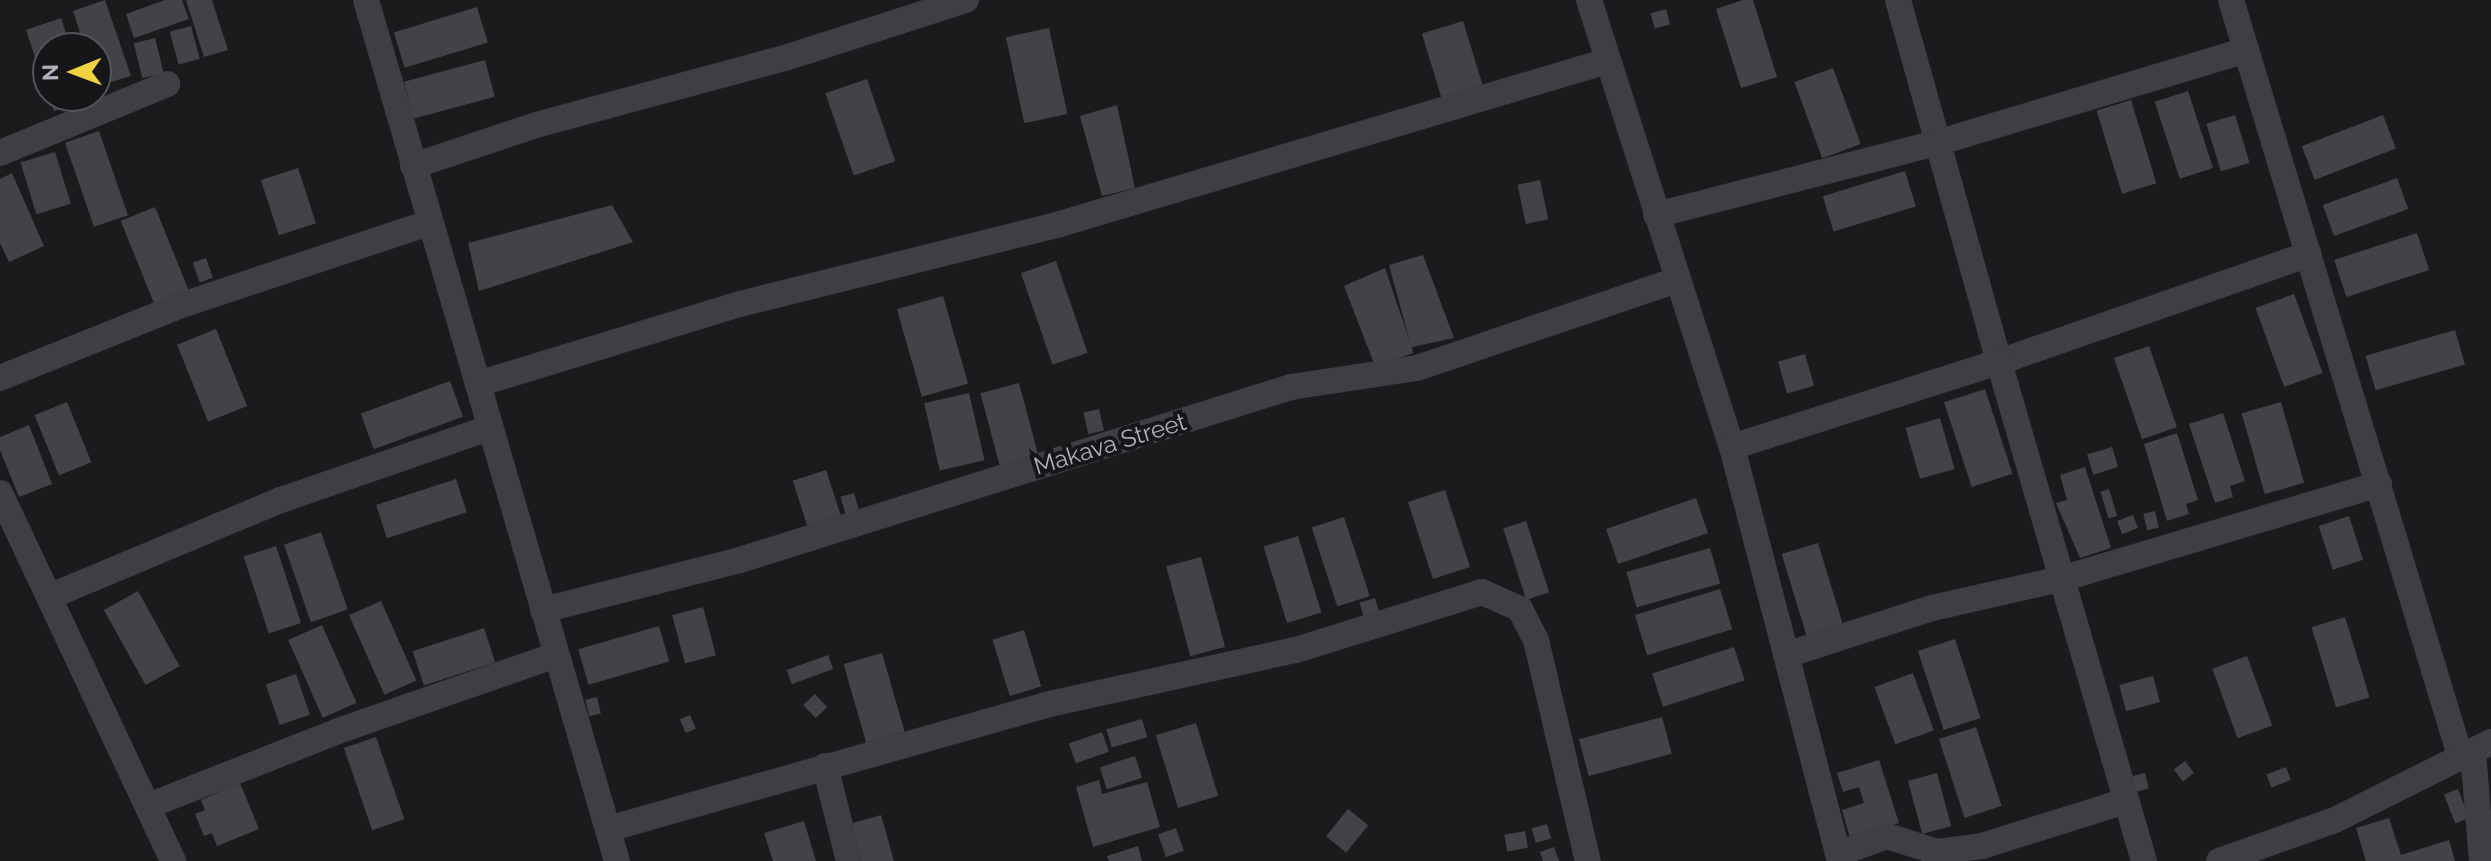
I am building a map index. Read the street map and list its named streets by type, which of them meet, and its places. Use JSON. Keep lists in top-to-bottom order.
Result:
{
  "streets": {
    "street": ["Makava Street"]
  },
  "north": "left"
}
